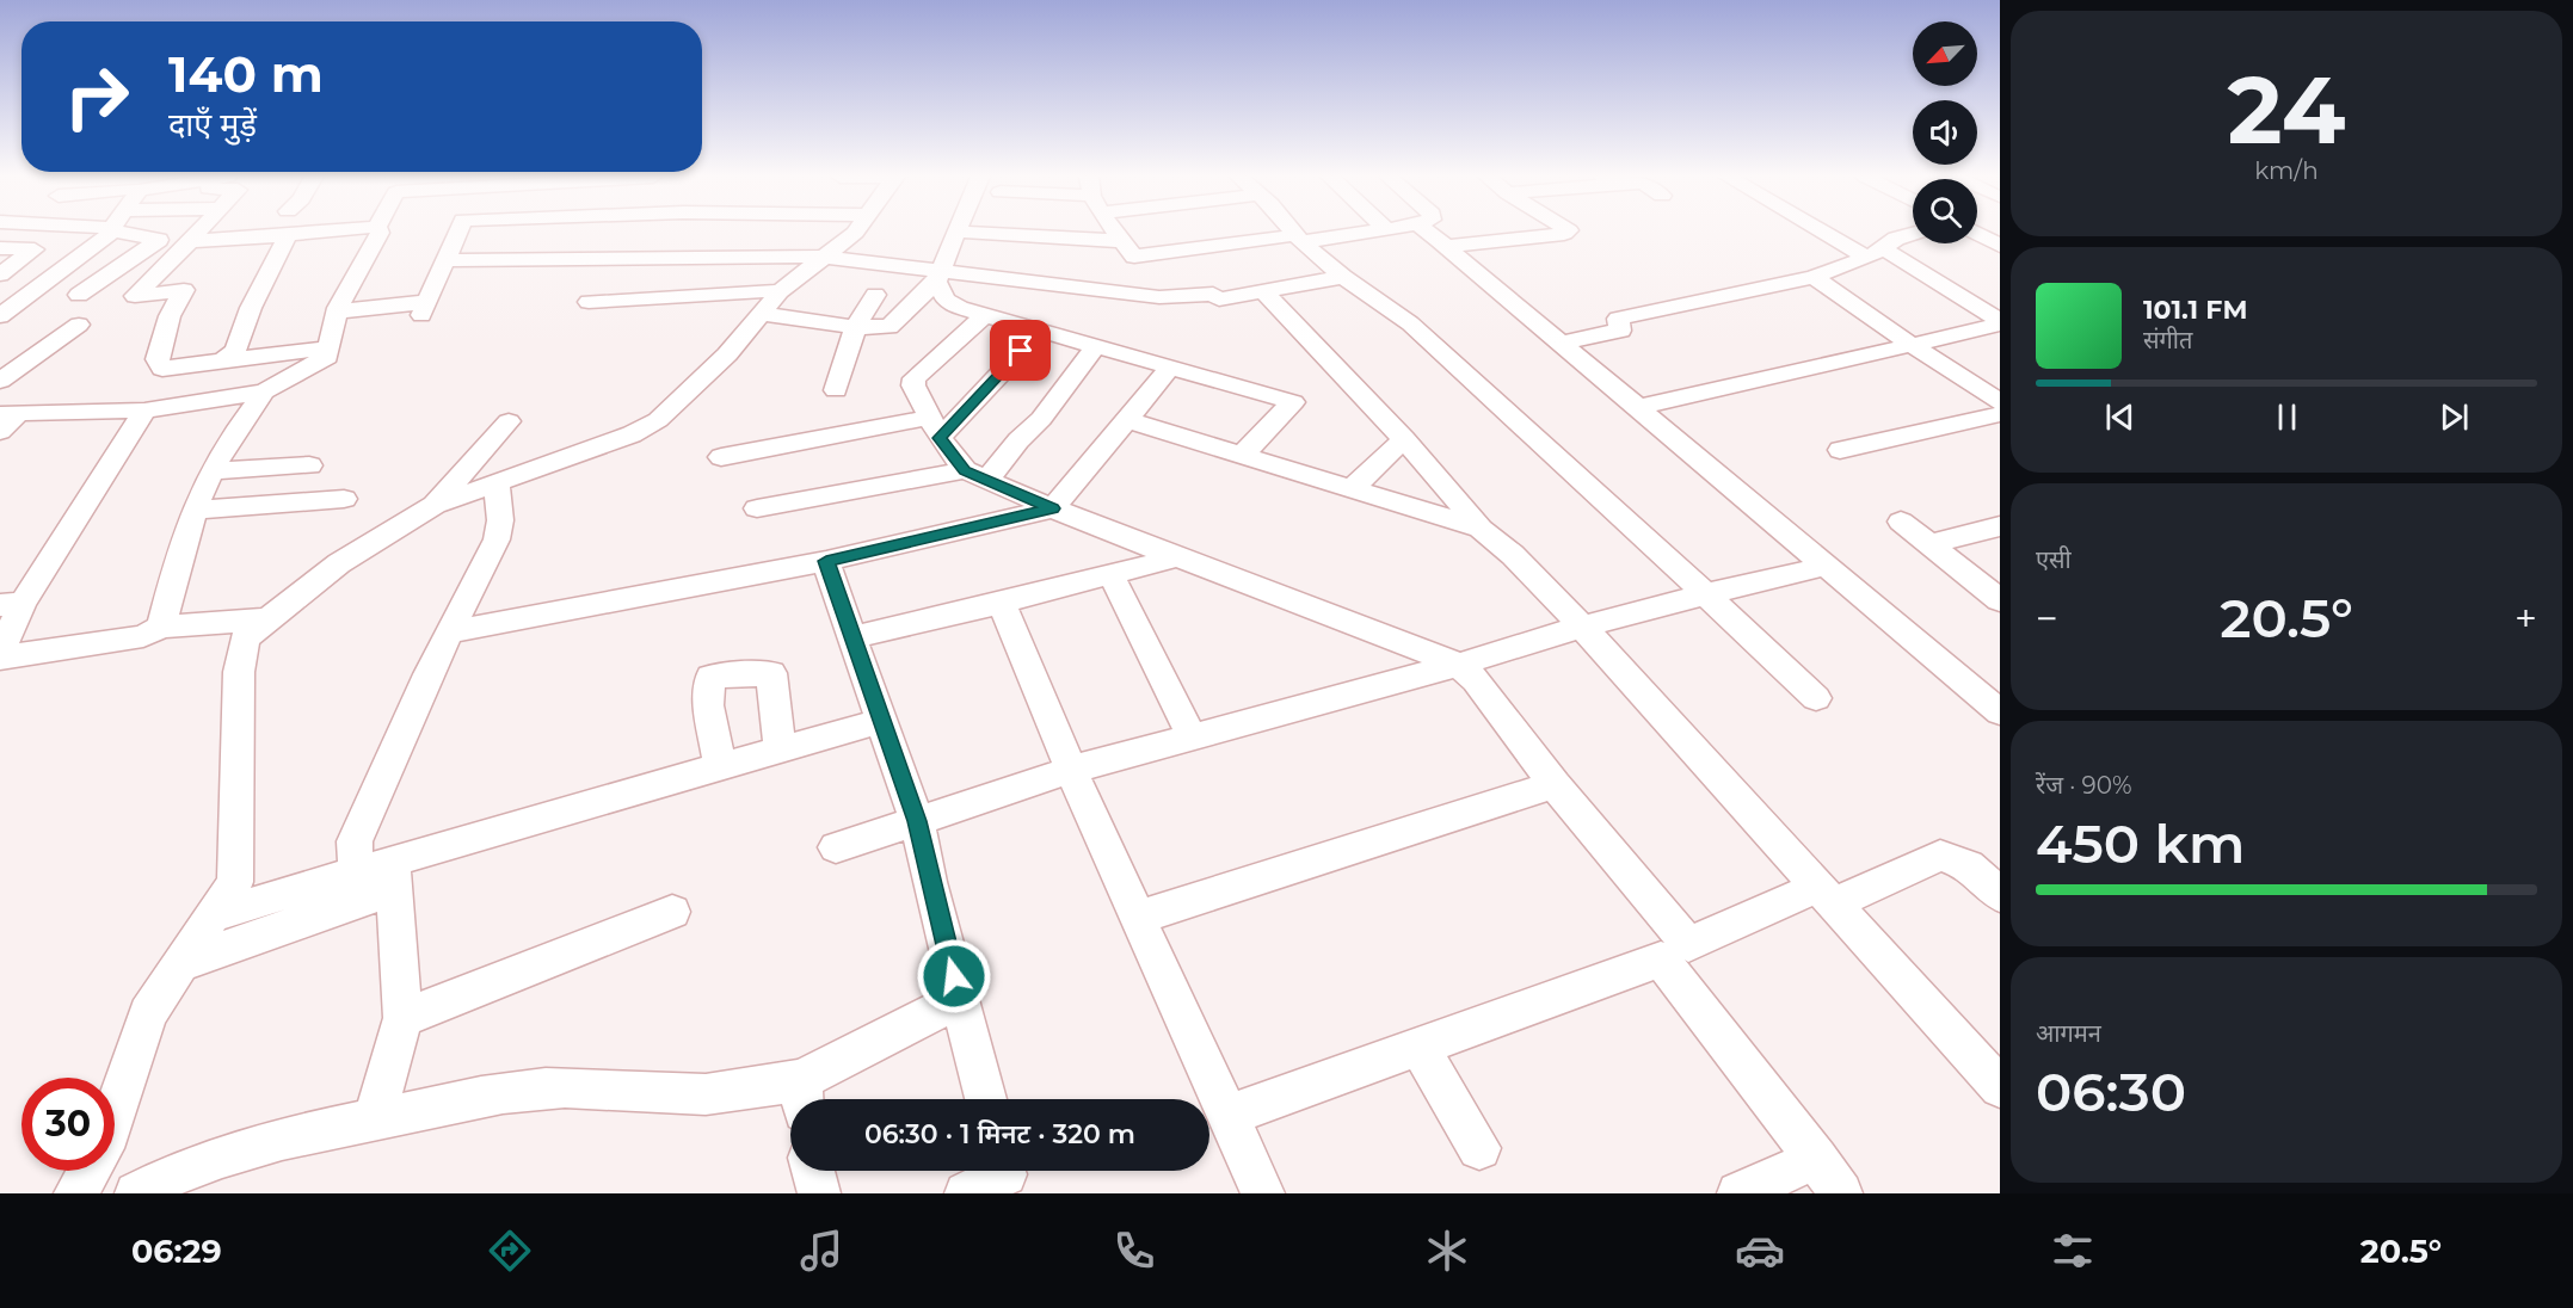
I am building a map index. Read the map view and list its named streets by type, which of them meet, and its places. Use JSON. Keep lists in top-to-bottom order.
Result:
{
  "north": "bottom left",
  "page": {
    "tile": [
      ["24", "km/h"],
      "एसी",
      ["रेंज · 90%", "450 km"],
      ["आगमन", "06:30"]
    ],
    "turn": ["140 m", "दाएँ मुड़ें"],
    "song": ["101.1 FM", "संगीत"],
    "heat": ["−", "20.5°", "+"],
    "limit": "30",
    "trip": "06:30 · 1 मिनट · 320 m",
    "tabs": ["06:29", "20.5°"]
  }
}
